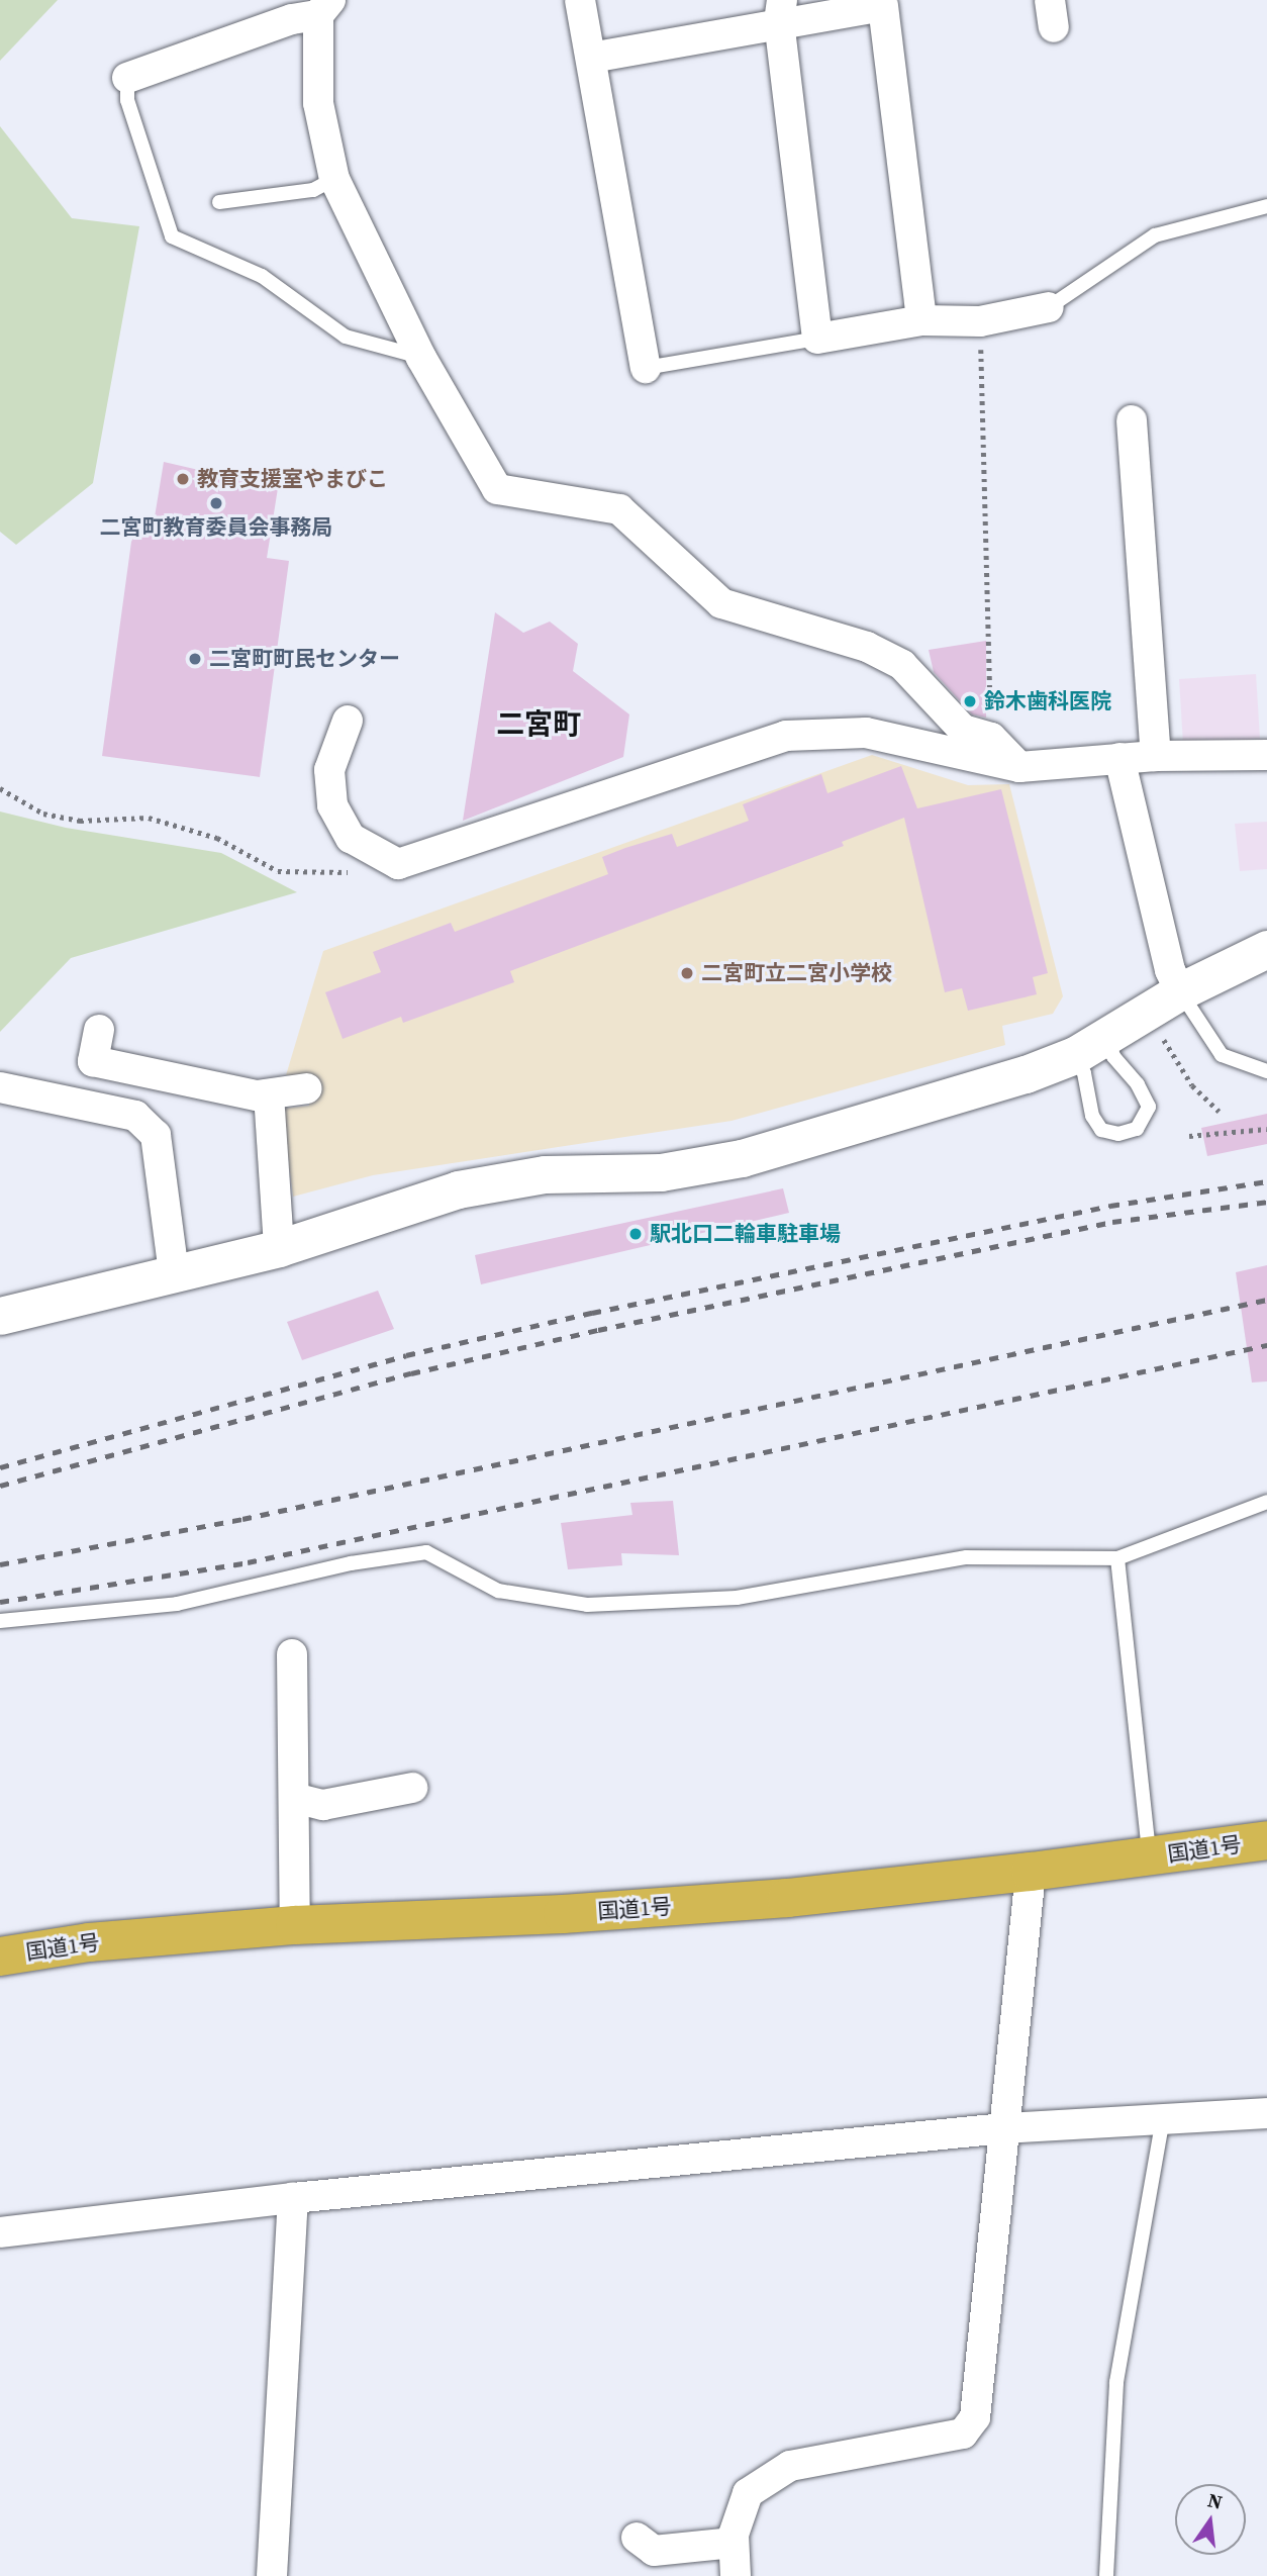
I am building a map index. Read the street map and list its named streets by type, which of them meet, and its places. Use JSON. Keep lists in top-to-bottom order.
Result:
{
  "streets": {
    "highway": ["国道1号"]
  },
  "districts": ["二宮町"],
  "places": [
    "教育支援室やまびこ",
    "二宮町教育委員会事務局",
    "二宮町町民センター",
    "鈴木歯科医院",
    "二宮町立二宮小学校",
    "駅北口二輪車駐車場"
  ],
  "north": "top"
}
